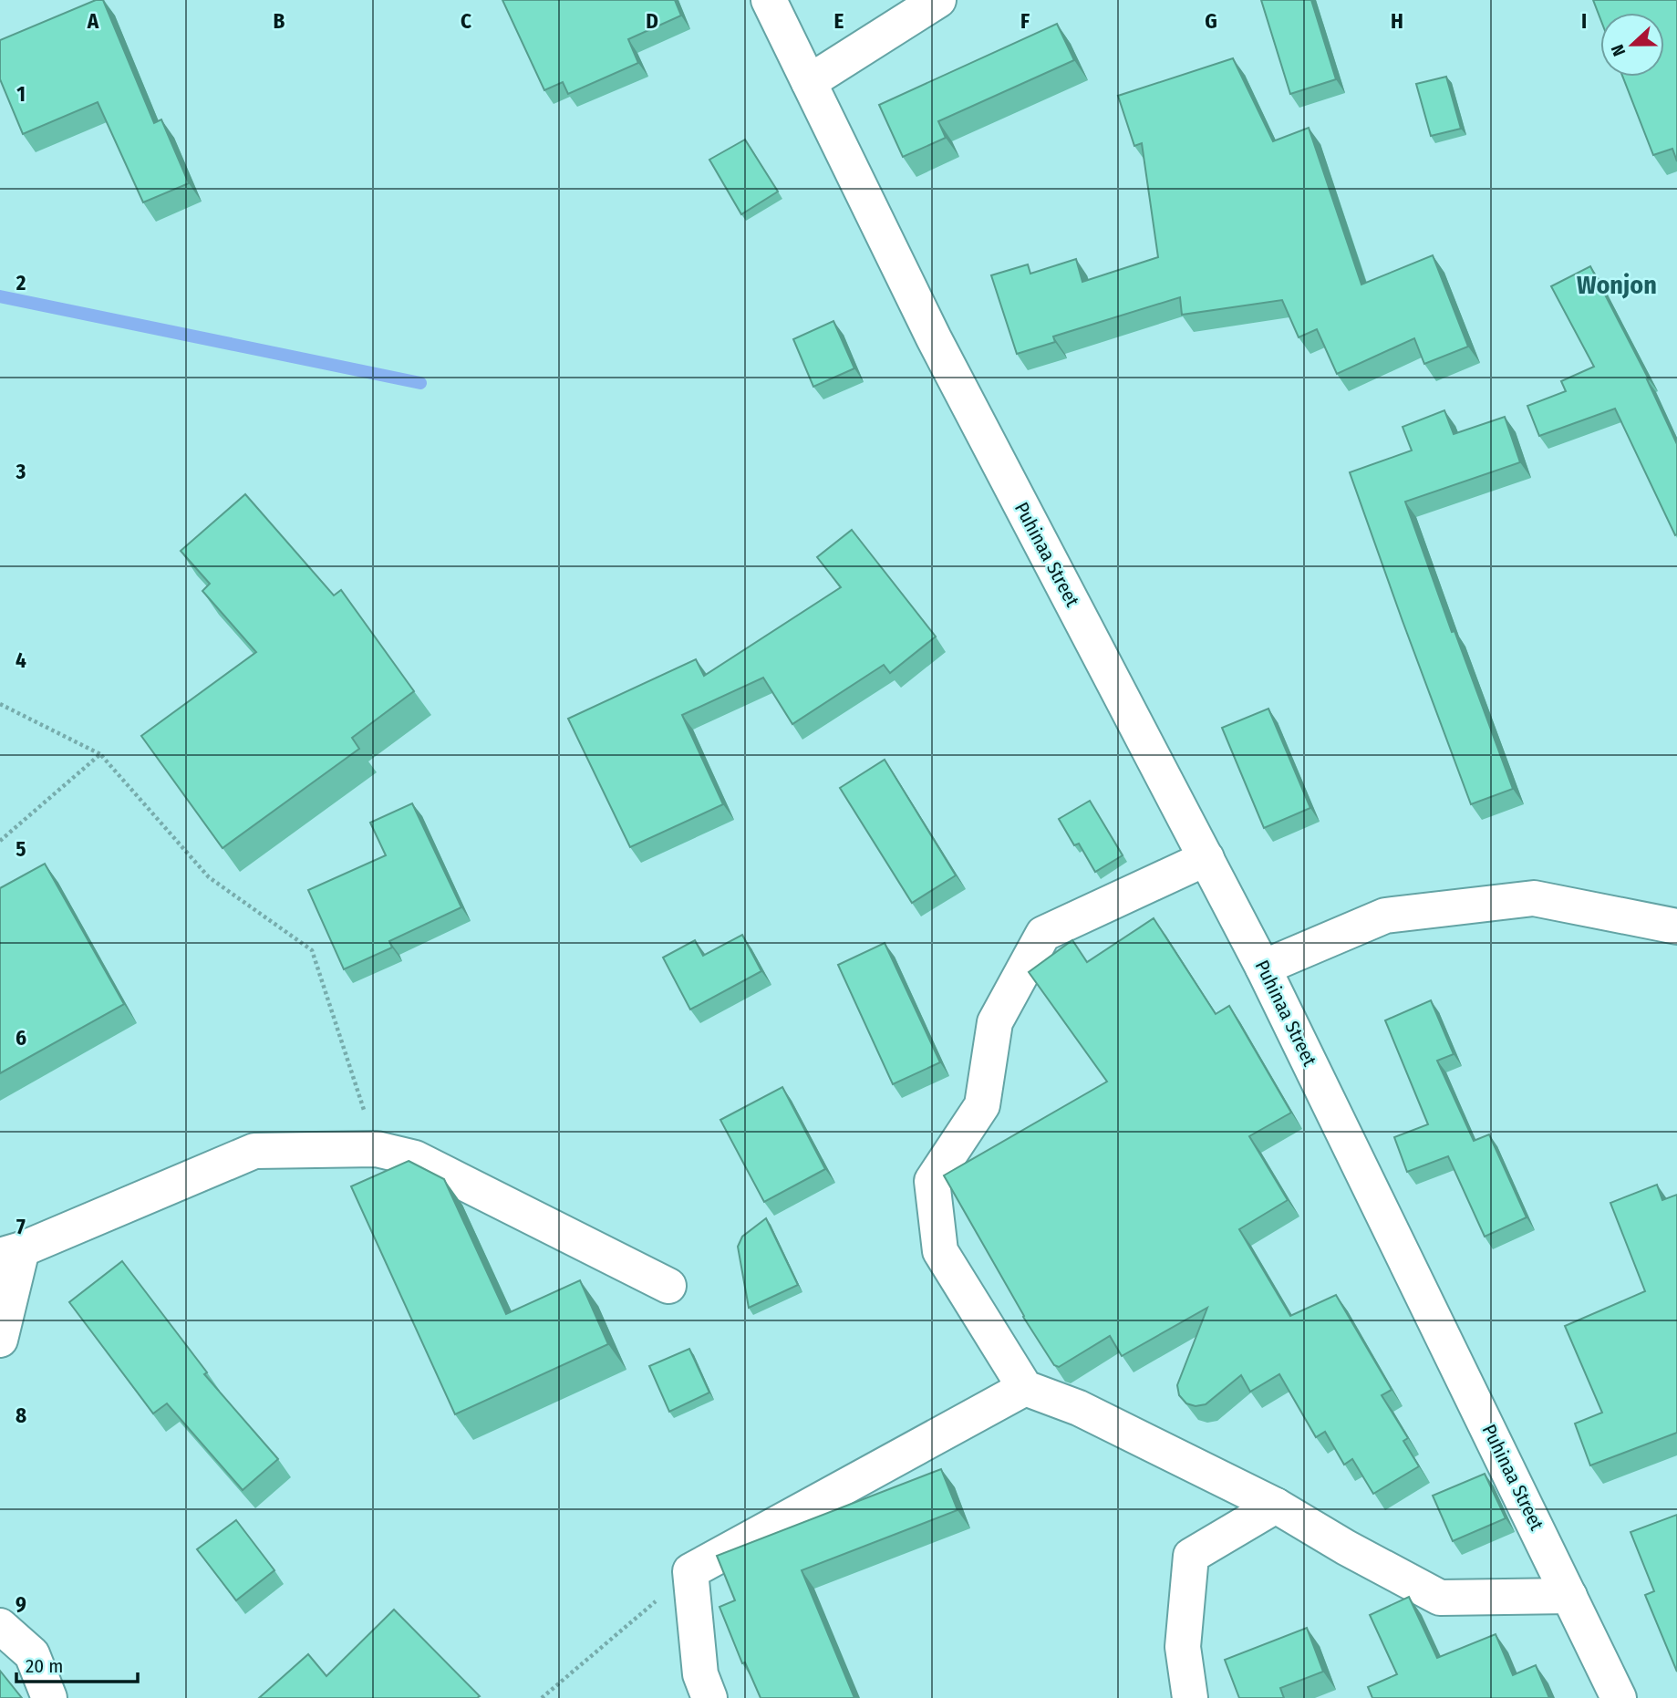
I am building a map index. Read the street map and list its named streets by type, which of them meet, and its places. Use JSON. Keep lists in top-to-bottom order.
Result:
{
  "streets": {
    "street": ["Puhinaa Street"]
  },
  "districts": ["Wonjon"],
  "scale_bar": "20 m",
  "north": "left",
  "grid": {
    "columns": [
      "A",
      "B",
      "C",
      "D",
      "E",
      "F",
      "G",
      "H",
      "I"
    ],
    "rows": [
      "1",
      "2",
      "3",
      "4",
      "5",
      "6",
      "7",
      "8",
      "9"
    ]
  }
}
